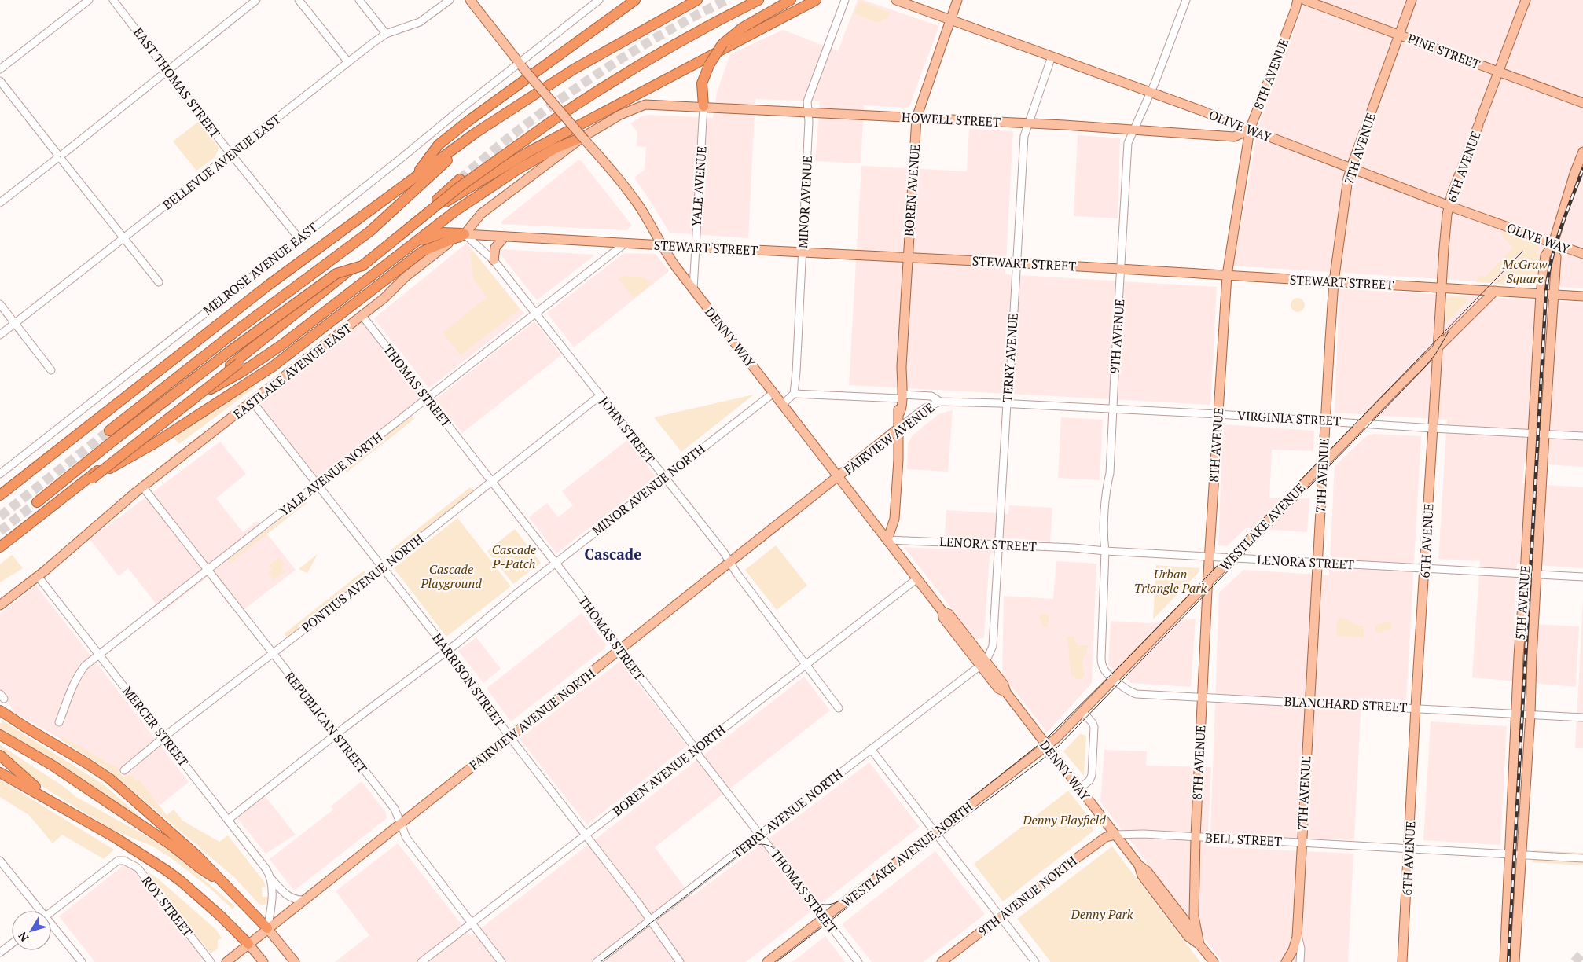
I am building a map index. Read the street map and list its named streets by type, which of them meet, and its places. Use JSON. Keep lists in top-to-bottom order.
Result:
{
  "streets": {
    "main road": [
      "PINE STREET",
      "8TH AVENUE",
      "HOWELL STREET",
      "OLIVE WAY",
      "7TH AVENUE",
      "6TH AVENUE",
      "BOREN AVENUE",
      "STEWART STREET",
      "DENNY WAY",
      "EASTLAKE AVENUE EAST",
      "FAIRVIEW AVENUE",
      "WESTLAKE AVENUE",
      "5TH AVENUE",
      "FAIRVIEW AVENUE NORTH",
      "WESTLAKE AVENUE NORTH",
      "9TH AVENUE NORTH"
    ],
    "street": [
      "EAST THOMAS STREET",
      "BELLEVUE AVENUE EAST",
      "YALE AVENUE",
      "MINOR AVENUE",
      "MELROSE AVENUE EAST",
      "9TH AVENUE",
      "TERRY AVENUE",
      "THOMAS STREET",
      "VIRGINIA STREET",
      "JOHN STREET",
      "YALE AVENUE NORTH",
      "MINOR AVENUE NORTH",
      "LENORA STREET",
      "PONTIUS AVENUE NORTH",
      "HARRISON STREET",
      "BLANCHARD STREET",
      "REPUBLICAN STREET",
      "MERCER STREET",
      "BOREN AVENUE NORTH",
      "TERRY AVENUE NORTH",
      "BELL STREET",
      "ROY STREET"
    ]
  },
  "crossings": [
    ["PINE STREET", "7TH AVENUE"],
    ["PINE STREET", "6TH AVENUE"],
    ["8TH AVENUE", "HOWELL STREET"],
    ["8TH AVENUE", "OLIVE WAY"],
    ["8TH AVENUE", "STEWART STREET"],
    ["8TH AVENUE", "DENNY WAY"],
    ["8TH AVENUE", "VIRGINIA STREET"],
    ["8TH AVENUE", "WESTLAKE AVENUE"],
    ["8TH AVENUE", "LENORA STREET"],
    ["8TH AVENUE", "BLANCHARD STREET"],
    ["8TH AVENUE", "BELL STREET"],
    ["EAST THOMAS STREET", "BELLEVUE AVENUE EAST"],
    ["EAST THOMAS STREET", "MELROSE AVENUE EAST"],
    ["HOWELL STREET", "OLIVE WAY"],
    ["HOWELL STREET", "YALE AVENUE"],
    ["HOWELL STREET", "BOREN AVENUE"],
    ["HOWELL STREET", "MINOR AVENUE"],
    ["HOWELL STREET", "9TH AVENUE"],
    ["HOWELL STREET", "TERRY AVENUE"],
    ["HOWELL STREET", "EASTLAKE AVENUE EAST"],
    ["OLIVE WAY", "7TH AVENUE"],
    ["OLIVE WAY", "6TH AVENUE"],
    ["OLIVE WAY", "BOREN AVENUE"],
    ["OLIVE WAY", "9TH AVENUE"],
    ["OLIVE WAY", "TERRY AVENUE"],
    ["OLIVE WAY", "5TH AVENUE"],
    ["7TH AVENUE", "STEWART STREET"],
    ["7TH AVENUE", "VIRGINIA STREET"],
    ["7TH AVENUE", "WESTLAKE AVENUE"],
    ["7TH AVENUE", "LENORA STREET"],
    ["7TH AVENUE", "BLANCHARD STREET"],
    ["7TH AVENUE", "BELL STREET"],
    ["6TH AVENUE", "STEWART STREET"],
    ["6TH AVENUE", "VIRGINIA STREET"],
    ["6TH AVENUE", "WESTLAKE AVENUE"],
    ["6TH AVENUE", "LENORA STREET"],
    ["6TH AVENUE", "BLANCHARD STREET"],
    ["6TH AVENUE", "BELL STREET"],
    ["YALE AVENUE", "STEWART STREET"],
    ["YALE AVENUE", "DENNY WAY"],
    ["BOREN AVENUE", "STEWART STREET"],
    ["BOREN AVENUE", "DENNY WAY"],
    ["BOREN AVENUE", "VIRGINIA STREET"],
    ["BOREN AVENUE", "FAIRVIEW AVENUE"],
    ["BOREN AVENUE", "LENORA STREET"],
    ["MINOR AVENUE", "STEWART STREET"],
    ["MINOR AVENUE", "VIRGINIA STREET"],
    ["STEWART STREET", "9TH AVENUE"],
    ["STEWART STREET", "DENNY WAY"],
    ["STEWART STREET", "TERRY AVENUE"],
    ["STEWART STREET", "EASTLAKE AVENUE EAST"],
    ["STEWART STREET", "JOHN STREET"],
    ["STEWART STREET", "YALE AVENUE NORTH"],
    ["STEWART STREET", "WESTLAKE AVENUE"],
    ["STEWART STREET", "5TH AVENUE"],
    ["MELROSE AVENUE EAST", "DENNY WAY"],
    ["9TH AVENUE", "VIRGINIA STREET"],
    ["9TH AVENUE", "WESTLAKE AVENUE"],
    ["9TH AVENUE", "LENORA STREET"],
    ["9TH AVENUE", "BLANCHARD STREET"],
    ["DENNY WAY", "TERRY AVENUE"],
    ["DENNY WAY", "FAIRVIEW AVENUE"],
    ["DENNY WAY", "MINOR AVENUE NORTH"],
    ["DENNY WAY", "WESTLAKE AVENUE"],
    ["DENNY WAY", "LENORA STREET"],
    ["DENNY WAY", "FAIRVIEW AVENUE NORTH"],
    ["DENNY WAY", "BOREN AVENUE NORTH"],
    ["DENNY WAY", "TERRY AVENUE NORTH"],
    ["DENNY WAY", "BELL STREET"],
    ["DENNY WAY", "WESTLAKE AVENUE NORTH"],
    ["DENNY WAY", "9TH AVENUE NORTH"],
    ["TERRY AVENUE", "VIRGINIA STREET"],
    ["TERRY AVENUE", "LENORA STREET"],
    ["TERRY AVENUE", "TERRY AVENUE NORTH"],
    ["EASTLAKE AVENUE EAST", "THOMAS STREET"],
    ["EASTLAKE AVENUE EAST", "JOHN STREET"],
    ["EASTLAKE AVENUE EAST", "HARRISON STREET"],
    ["EASTLAKE AVENUE EAST", "REPUBLICAN STREET"],
    ["EASTLAKE AVENUE EAST", "MERCER STREET"],
    ["THOMAS STREET", "YALE AVENUE NORTH"],
    ["THOMAS STREET", "MINOR AVENUE NORTH"],
    ["THOMAS STREET", "PONTIUS AVENUE NORTH"],
    ["THOMAS STREET", "FAIRVIEW AVENUE NORTH"],
    ["THOMAS STREET", "BOREN AVENUE NORTH"],
    ["THOMAS STREET", "TERRY AVENUE NORTH"],
    ["THOMAS STREET", "WESTLAKE AVENUE NORTH"],
    ["VIRGINIA STREET", "FAIRVIEW AVENUE"],
    ["VIRGINIA STREET", "WESTLAKE AVENUE"],
    ["VIRGINIA STREET", "5TH AVENUE"],
    ["JOHN STREET", "YALE AVENUE NORTH"],
    ["JOHN STREET", "MINOR AVENUE NORTH"],
    ["JOHN STREET", "PONTIUS AVENUE NORTH"],
    ["JOHN STREET", "FAIRVIEW AVENUE NORTH"],
    ["JOHN STREET", "BOREN AVENUE NORTH"],
    ["FAIRVIEW AVENUE", "FAIRVIEW AVENUE NORTH"],
    ["YALE AVENUE NORTH", "HARRISON STREET"],
    ["YALE AVENUE NORTH", "REPUBLICAN STREET"],
    ["YALE AVENUE NORTH", "MERCER STREET"],
    ["MINOR AVENUE NORTH", "HARRISON STREET"],
    ["MINOR AVENUE NORTH", "REPUBLICAN STREET"],
    ["MINOR AVENUE NORTH", "MERCER STREET"],
    ["WESTLAKE AVENUE", "LENORA STREET"],
    ["WESTLAKE AVENUE", "BLANCHARD STREET"],
    ["WESTLAKE AVENUE", "WESTLAKE AVENUE NORTH"],
    ["LENORA STREET", "5TH AVENUE"],
    ["PONTIUS AVENUE NORTH", "HARRISON STREET"],
    ["PONTIUS AVENUE NORTH", "REPUBLICAN STREET"],
    ["PONTIUS AVENUE NORTH", "MERCER STREET"],
    ["5TH AVENUE", "BLANCHARD STREET"],
    ["5TH AVENUE", "BELL STREET"],
    ["HARRISON STREET", "FAIRVIEW AVENUE NORTH"],
    ["HARRISON STREET", "BOREN AVENUE NORTH"],
    ["HARRISON STREET", "TERRY AVENUE NORTH"],
    ["FAIRVIEW AVENUE NORTH", "REPUBLICAN STREET"],
    ["FAIRVIEW AVENUE NORTH", "MERCER STREET"],
    ["REPUBLICAN STREET", "BOREN AVENUE NORTH"],
    ["BELL STREET", "9TH AVENUE NORTH"]
  ],
  "districts": ["Cascade"],
  "parks": [
    "McGraw Square",
    "Cascade P-Patch",
    "Cascade Playground",
    "Urban Triangle Park",
    "Denny Playfield",
    "Denny Park"
  ],
  "north": "bottom left"
}
